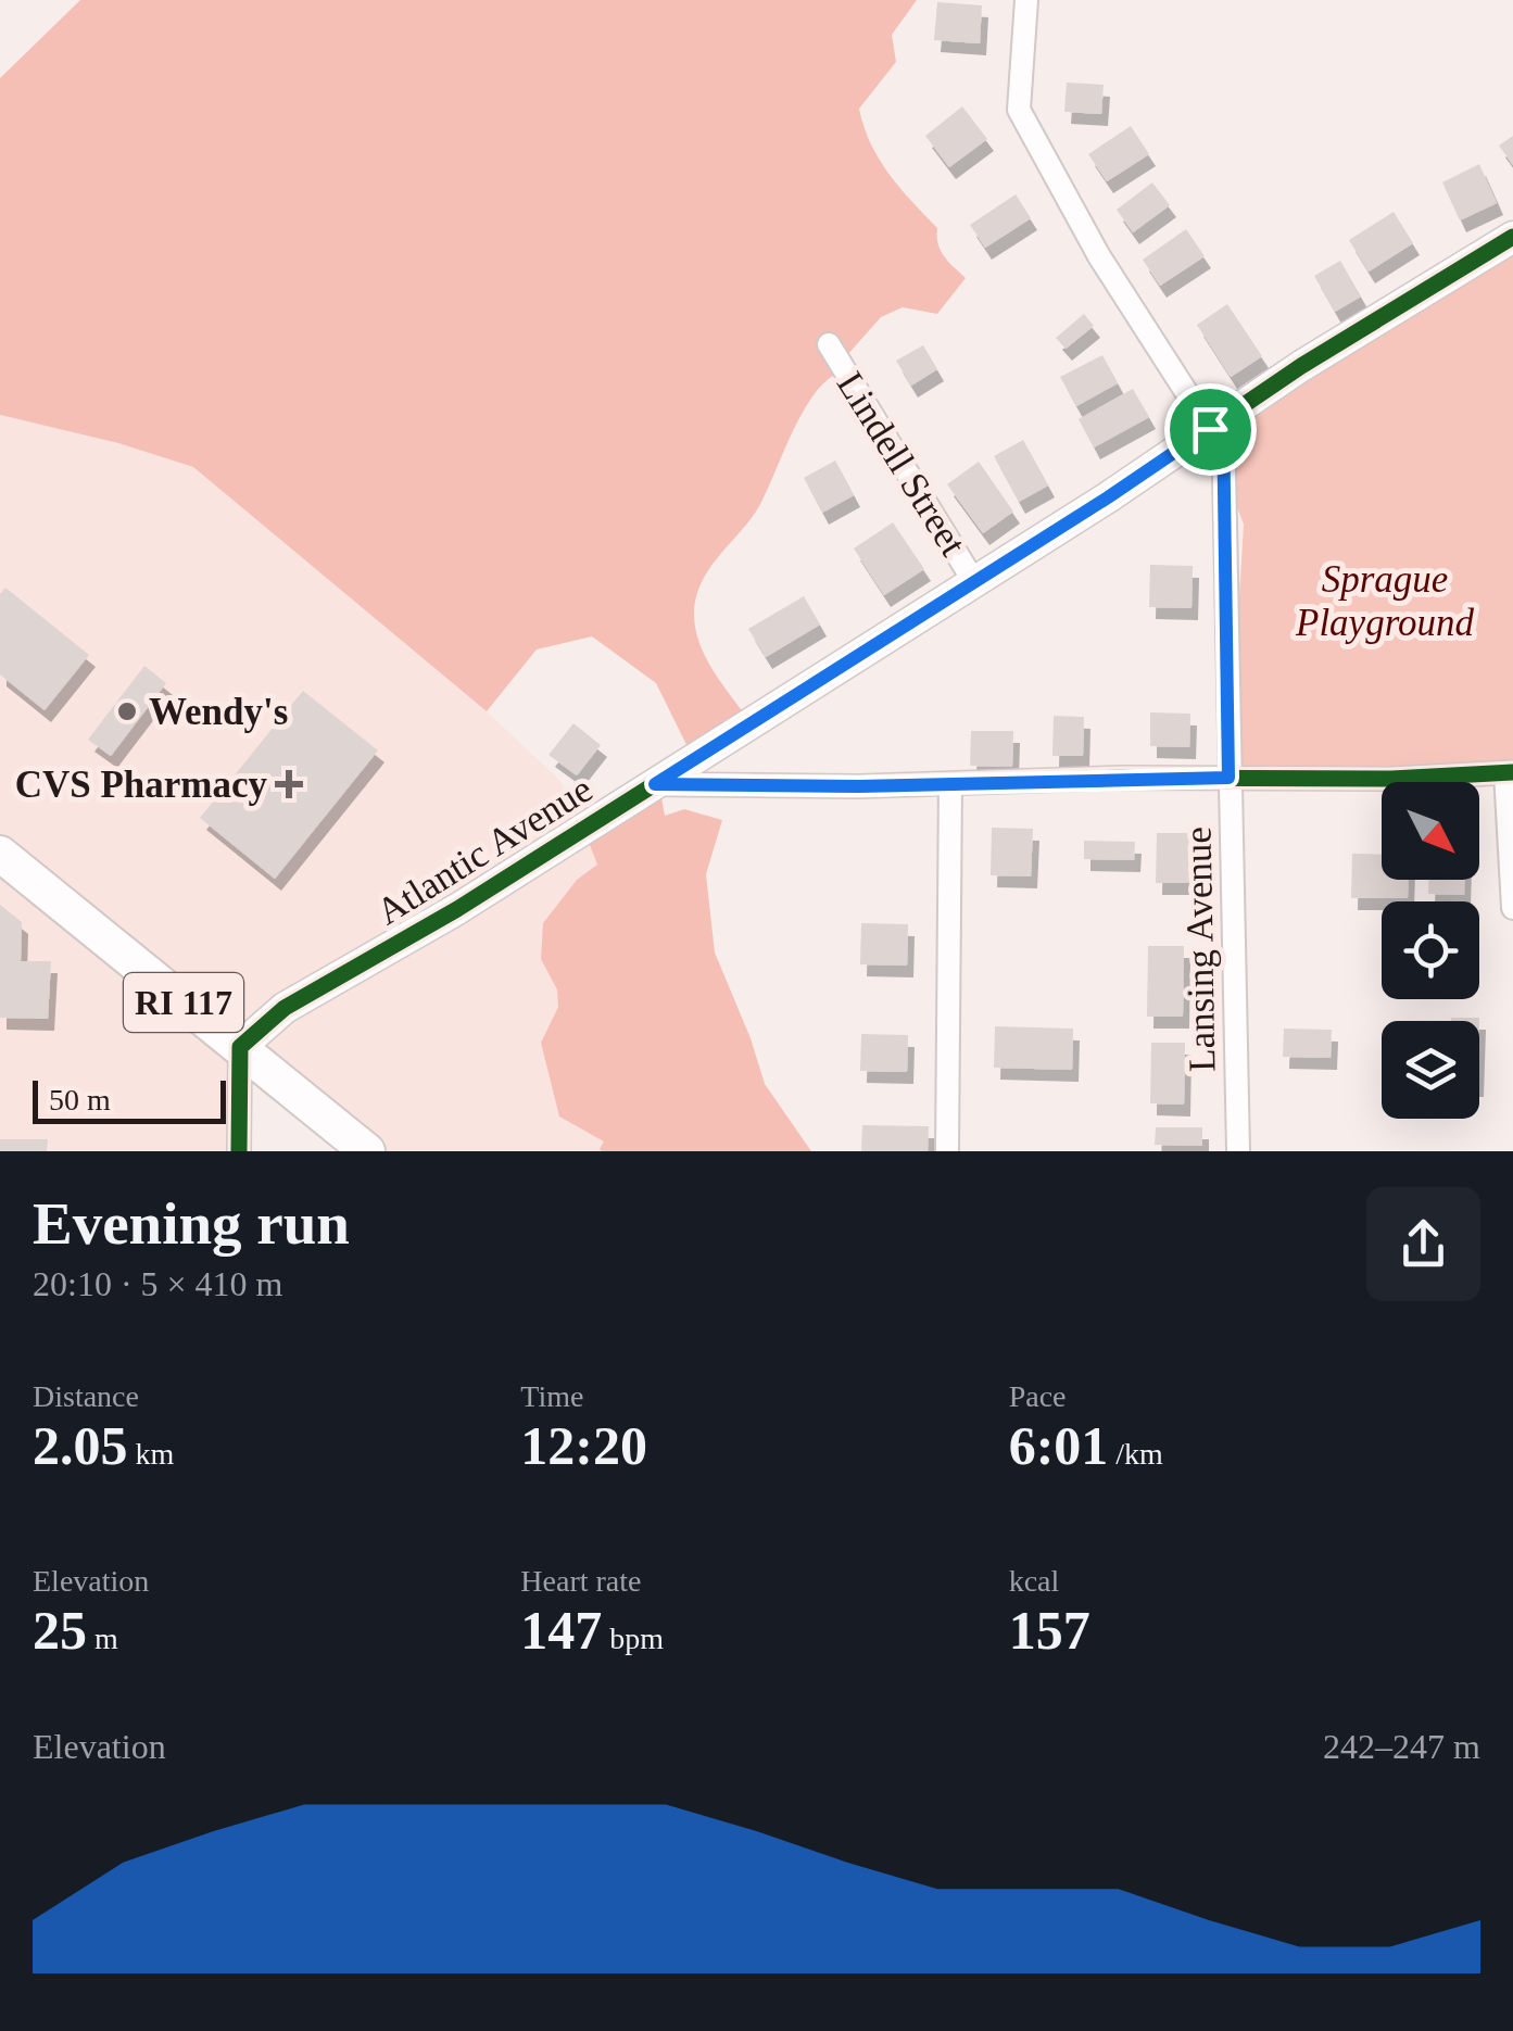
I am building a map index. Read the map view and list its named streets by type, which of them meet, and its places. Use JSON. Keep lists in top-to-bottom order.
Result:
{
  "streets": {
    "main road": ["RI 117"],
    "street": ["Lindell Street", "Atlantic Avenue", "Lansing Avenue"]
  },
  "crossings": [
    ["Lindell Street", "Atlantic Avenue"],
    ["Atlantic Avenue", "Lansing Avenue"],
    ["Atlantic Avenue", "RI 117"]
  ],
  "parks": ["Sprague Playground"],
  "places": {
    "other": ["Wendy's"],
    "health": ["CVS Pharmacy"]
  },
  "scale_bar": "50 m",
  "north": "bottom right",
  "page": {
    "scale": "50 m",
    "heading": ["Evening run", "20:10 · 5 × 410 m"],
    "stats": [
      ["Distance", "2.05 km"],
      ["Time", "12:20"],
      ["Pace", "6:01 /km"],
      ["Elevation", "25 m"],
      ["Heart rate", "147 bpm"],
      ["kcal", "157"]
    ],
    "chart": ["Elevation", "242–247 m"]
  }
}
